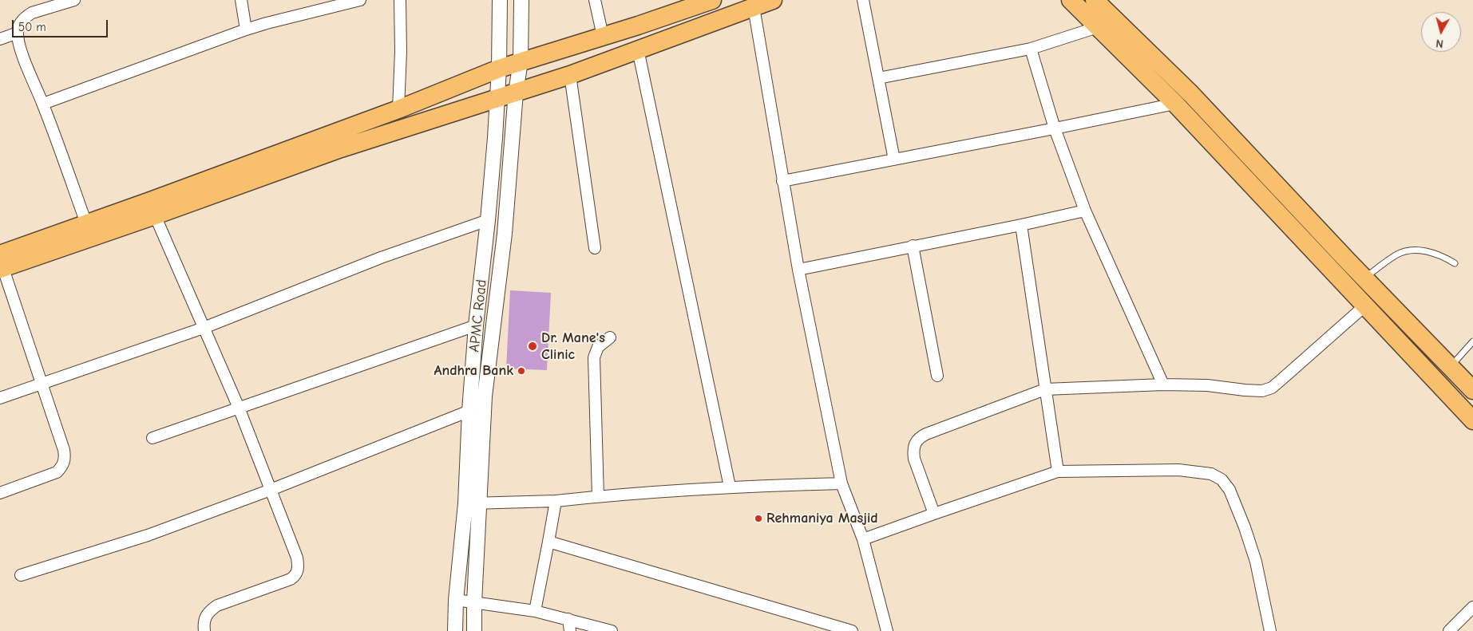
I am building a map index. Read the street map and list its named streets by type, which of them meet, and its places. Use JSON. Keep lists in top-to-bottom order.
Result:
{
  "streets": {
    "street": ["APMC Road"]
  },
  "places": ["Dr. Mane's Clinic", "Andhra Bank", "Rehmaniya Masjid"],
  "scale_bar": "50 m",
  "north": "bottom"
}
